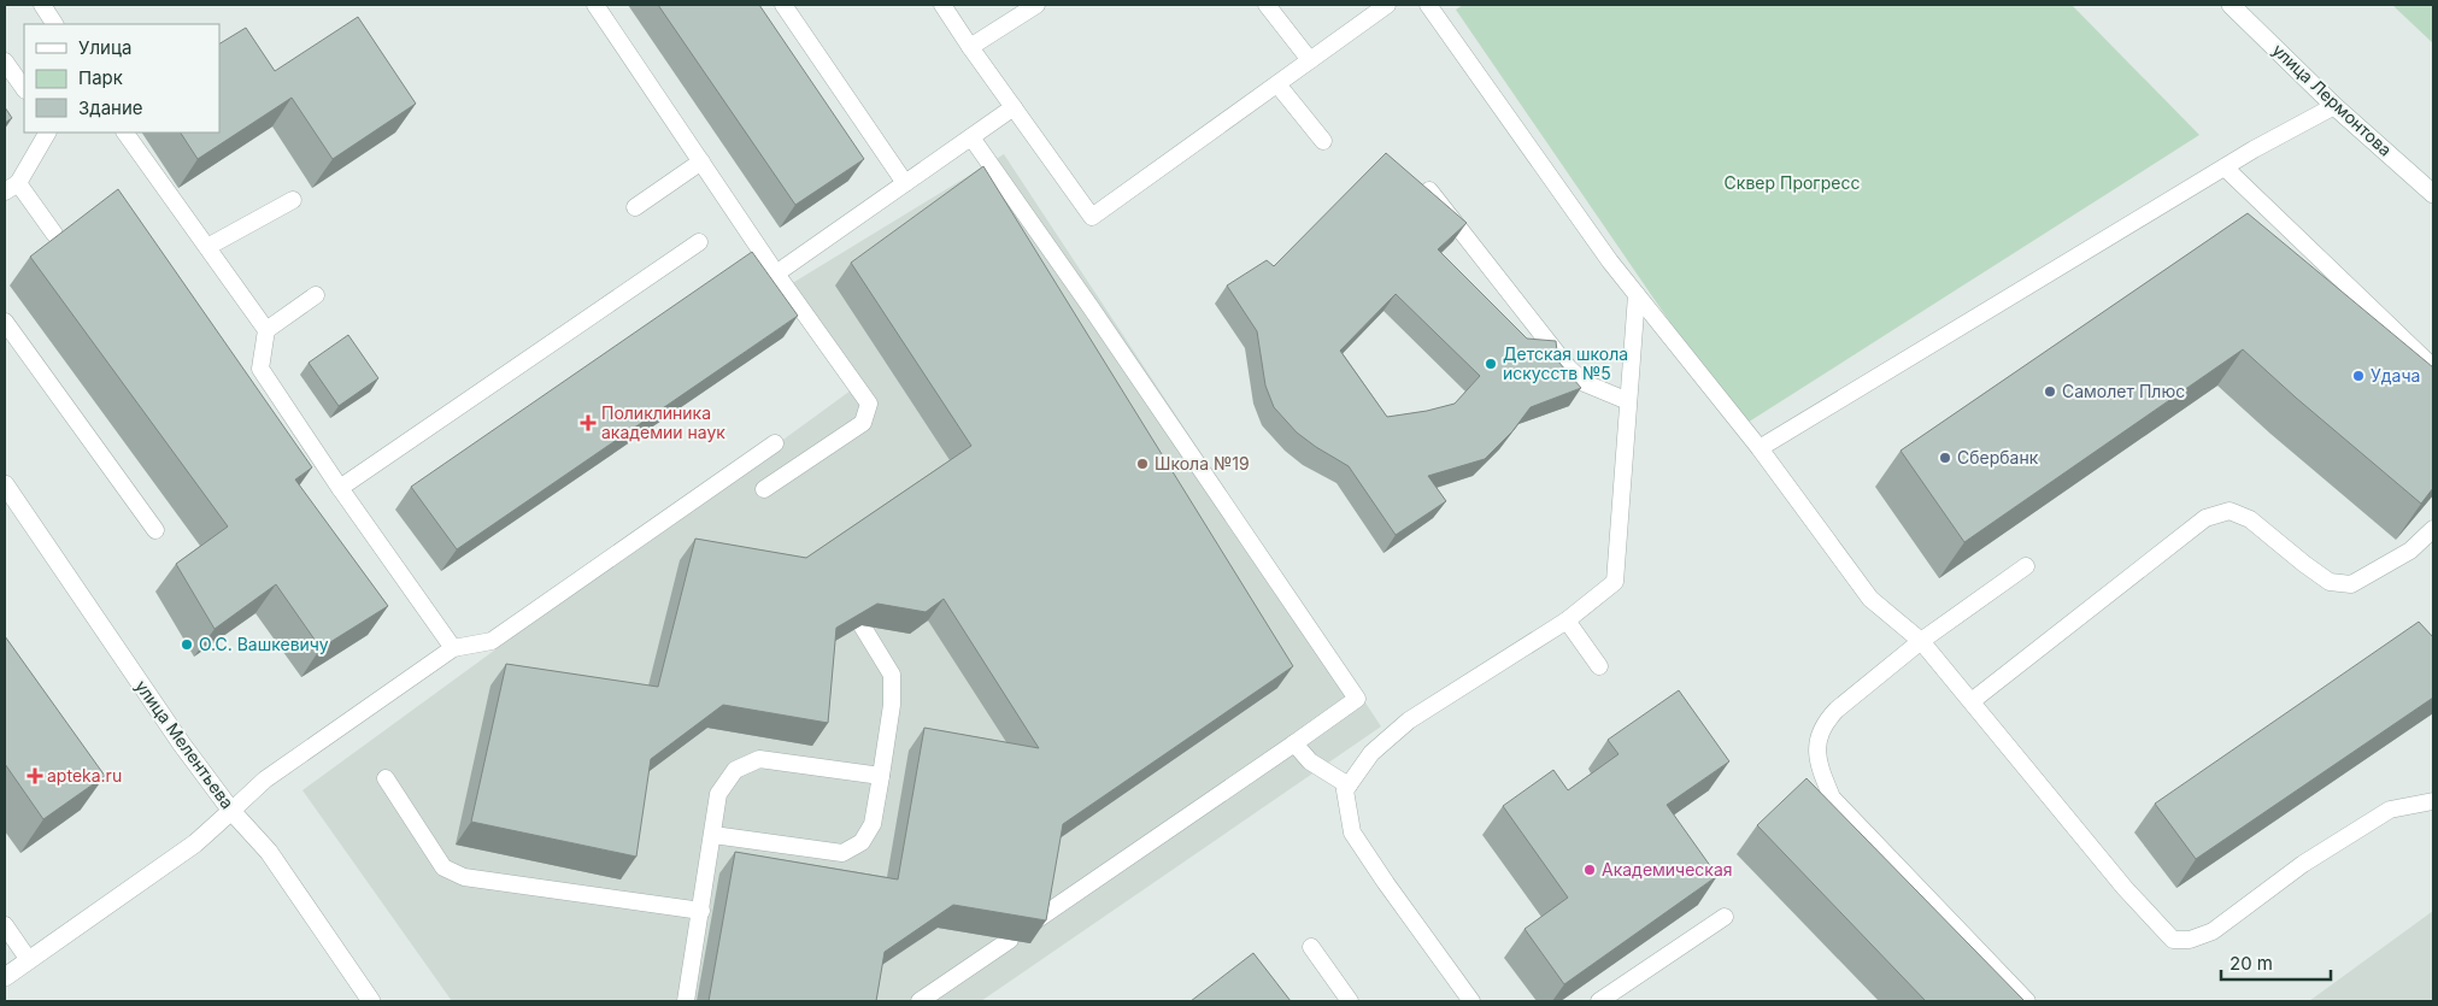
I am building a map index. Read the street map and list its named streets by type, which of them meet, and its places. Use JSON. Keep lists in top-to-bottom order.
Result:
{
  "streets": {
    "street": ["улица Лермонтова", "улица Мелентьева"]
  },
  "parks": ["Сквер Прогресс"],
  "places": {
    "other": [
      "Детская школа искусств №5",
      "Удача",
      "Самолет Плюс",
      "Сбербанк",
      "Школа №19",
      "О.С. Вашкевичу",
      "Академическая"
    ],
    "health": ["Поликлиника академии наук", "apteka.ru"]
  },
  "legend": ["Улица", "Парк", "Здание"],
  "scale_bar": "20 m"
}
